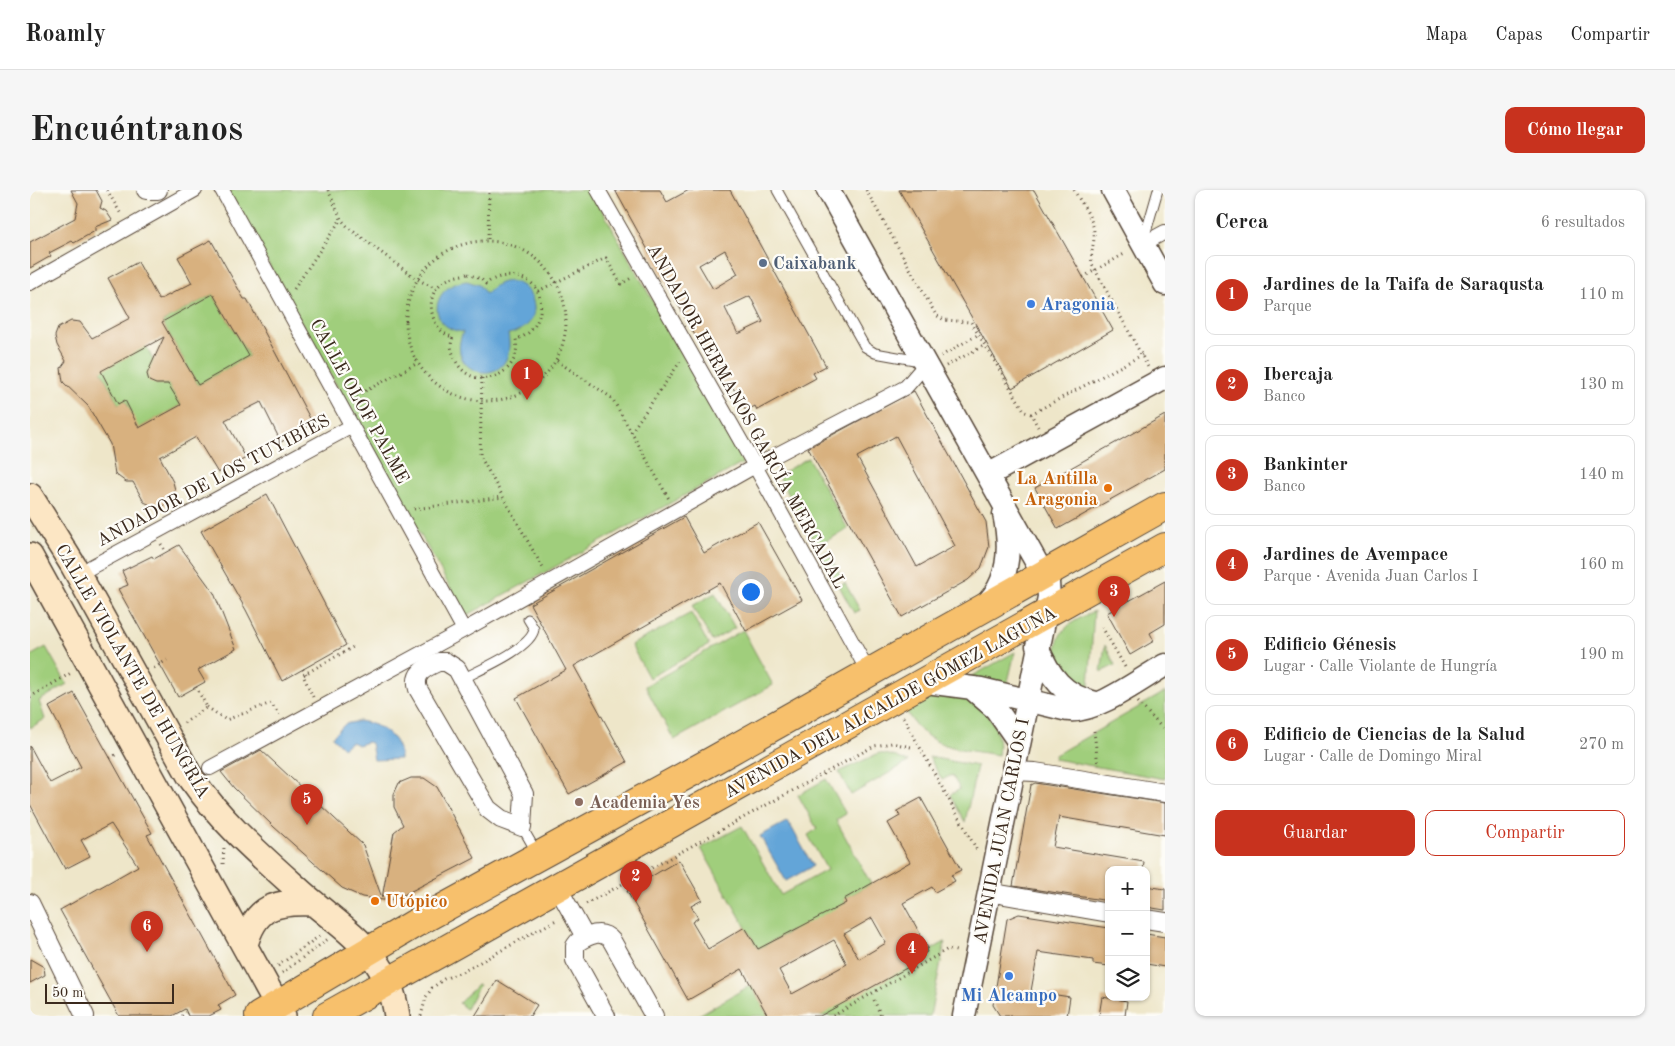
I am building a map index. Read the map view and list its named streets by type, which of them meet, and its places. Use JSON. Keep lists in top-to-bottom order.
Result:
{
  "streets": {
    "main road": ["CALLE VIOLANTE DE HUNGRÍA", "AVENIDA DEL ALCALDE GÓMEZ LAGUNA"],
    "street": [
      "CALLE OLOF PALME",
      "ANDADOR HERMANOS GARCÍA MERCADAL",
      "ANDADOR DE LOS TUYIBÍES",
      "AVENIDA JUAN CARLOS I"
    ]
  },
  "crossings": [
    ["CALLE OLOF PALME", "ANDADOR DE LOS TUYIBÍES"],
    ["CALLE VIOLANTE DE HUNGRÍA", "AVENIDA DEL ALCALDE GÓMEZ LAGUNA"],
    ["AVENIDA DEL ALCALDE GÓMEZ LAGUNA", "AVENIDA JUAN CARLOS I"]
  ],
  "places": [
    "Caixabank",
    "Aragonia",
    "La Antilla - Aragonia",
    "Academia Yes",
    "Utópico",
    "Mi Alcampo"
  ],
  "scale_bar": "50 m",
  "page": {
    "header": "Roamly",
    "nav": ["Mapa", "Capas", "Compartir"],
    "buttons": [
      "Cómo llegar",
      ["Guardar", "Compartir"]
    ],
    "title": "Encuéntranos",
    "heading": ["Cerca", "6 resultados"],
    "list": [
      {
        "mark": "1",
        "name": "Jardines de la Taifa de Saraqusta",
        "note": "Parque",
        "value": "110 m"
      },
      {
        "mark": "2",
        "name": "Ibercaja",
        "note": "Banco",
        "value": "130 m"
      },
      {
        "mark": "3",
        "name": "Bankinter",
        "note": "Banco",
        "value": "140 m"
      },
      {
        "mark": "4",
        "name": "Jardines de Avempace",
        "note": "Parque · Avenida Juan Carlos I",
        "value": "160 m"
      },
      {
        "mark": "5",
        "name": "Edificio Génesis",
        "note": "Lugar · Calle Violante de Hungría",
        "value": "190 m"
      },
      {
        "mark": "6",
        "name": "Edificio de Ciencias de la Salud",
        "note": "Lugar · Calle de Domingo Miral",
        "value": "270 m"
      }
    ],
    "pins": [
      "1",
      "3",
      "5",
      "2",
      "6",
      "4"
    ],
    "map_buttons": ["+", "−"],
    "scale": "50 m"
  }
}
